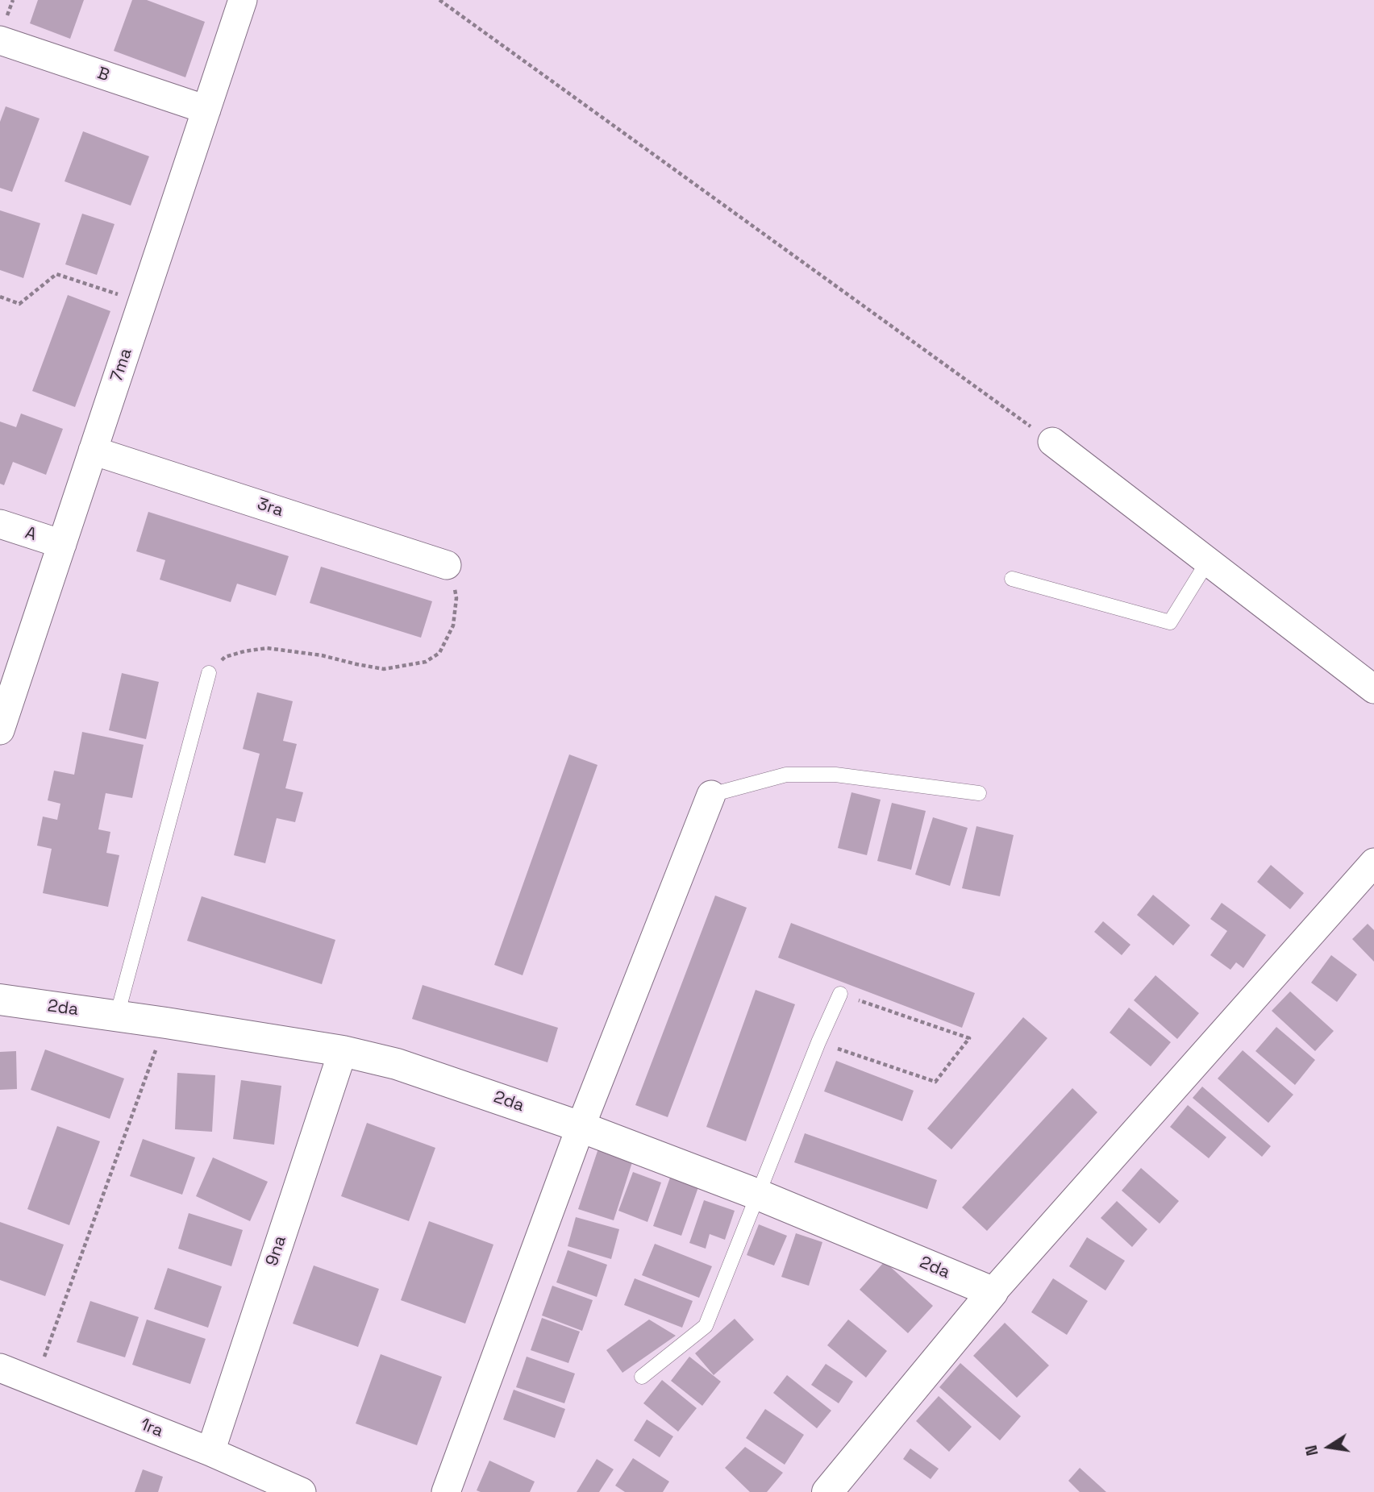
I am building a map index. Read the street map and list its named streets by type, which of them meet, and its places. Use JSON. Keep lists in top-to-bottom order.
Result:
{
  "streets": {
    "street": [
      "B",
      "7ma",
      "3ra",
      "A",
      "2da",
      "9na",
      "1ra"
    ]
  },
  "crossings": [
    ["B", "7ma"],
    ["7ma", "3ra"],
    ["7ma", "A"],
    ["2da", "9na"],
    ["9na", "1ra"]
  ],
  "north": "left"
}
